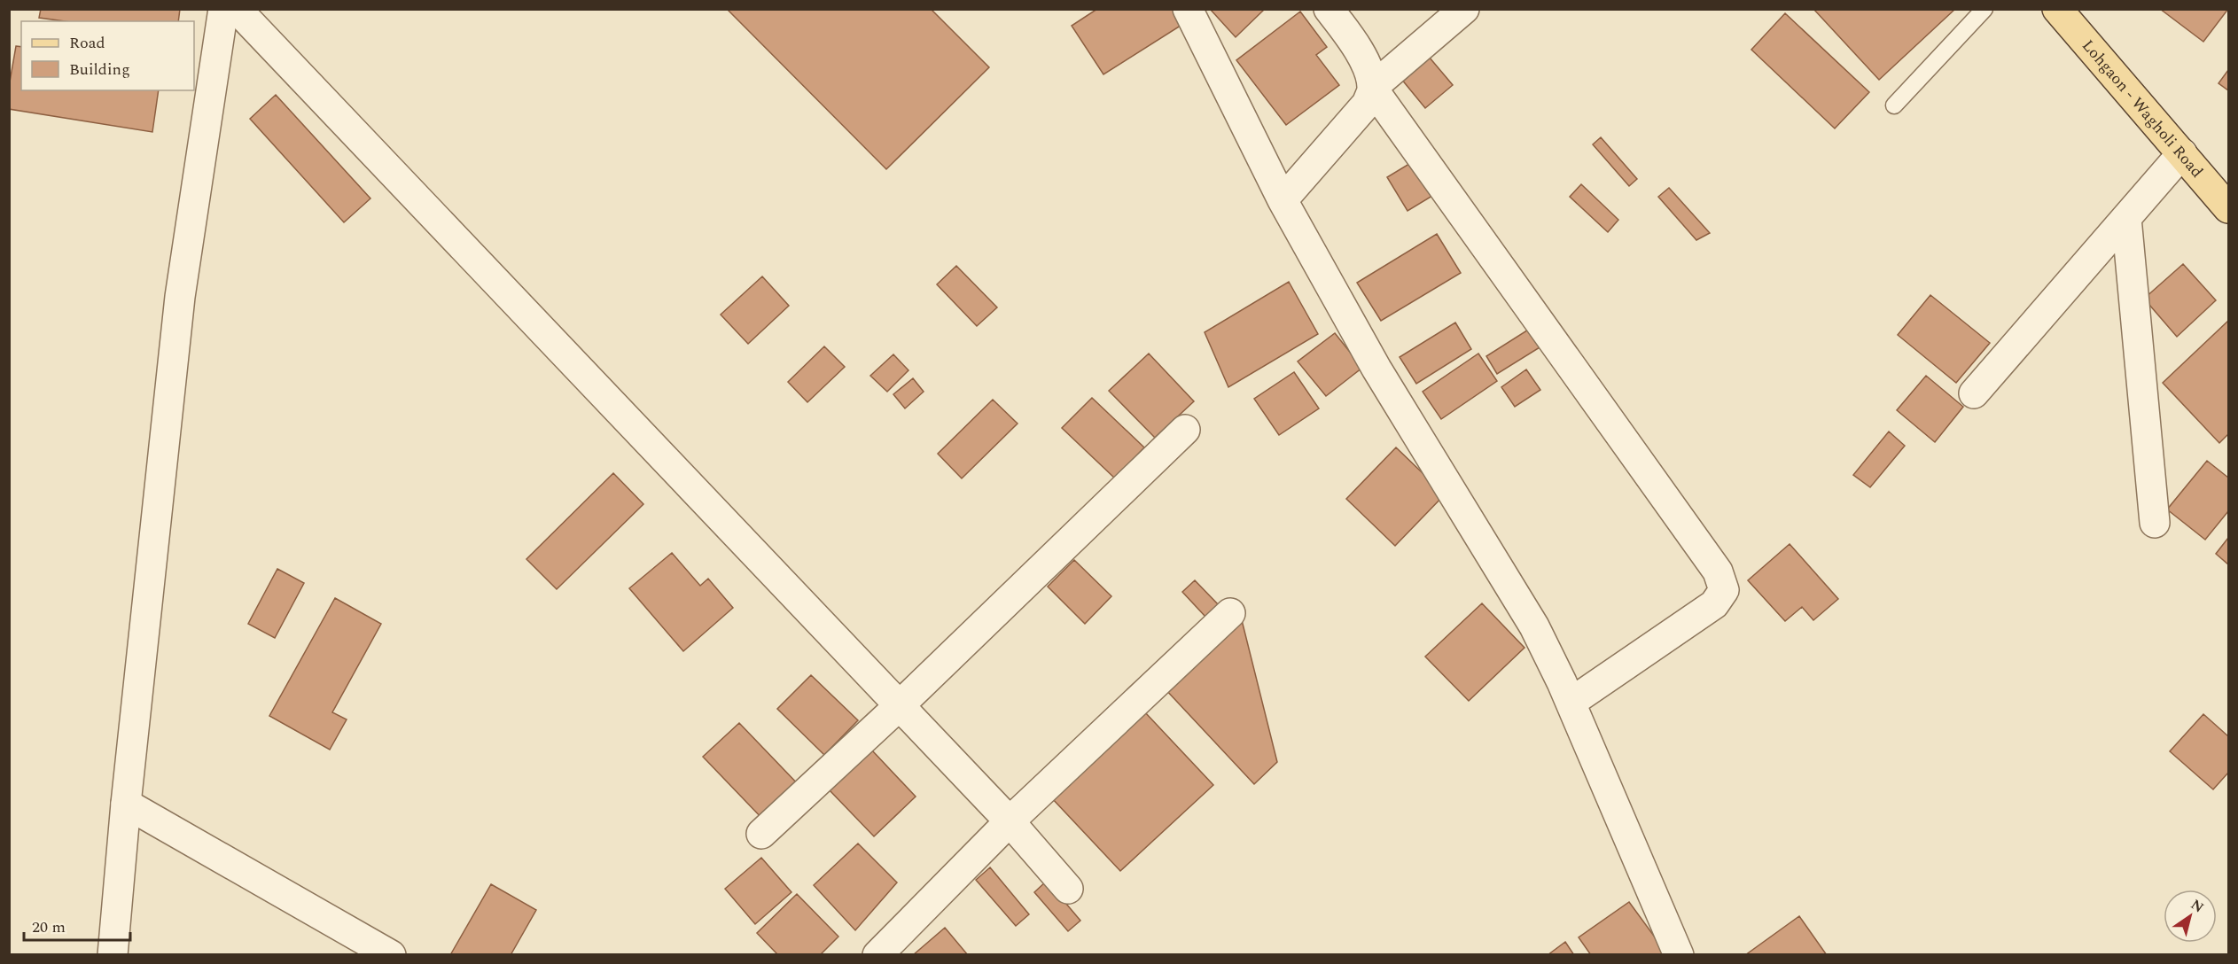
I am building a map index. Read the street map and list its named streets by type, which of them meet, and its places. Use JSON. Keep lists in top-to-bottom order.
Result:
{
  "streets": {
    "main road": ["Lohgaon - Wagholi Road"]
  },
  "legend": ["Road", "Building"],
  "scale_bar": "20 m",
  "north": "top right"
}
